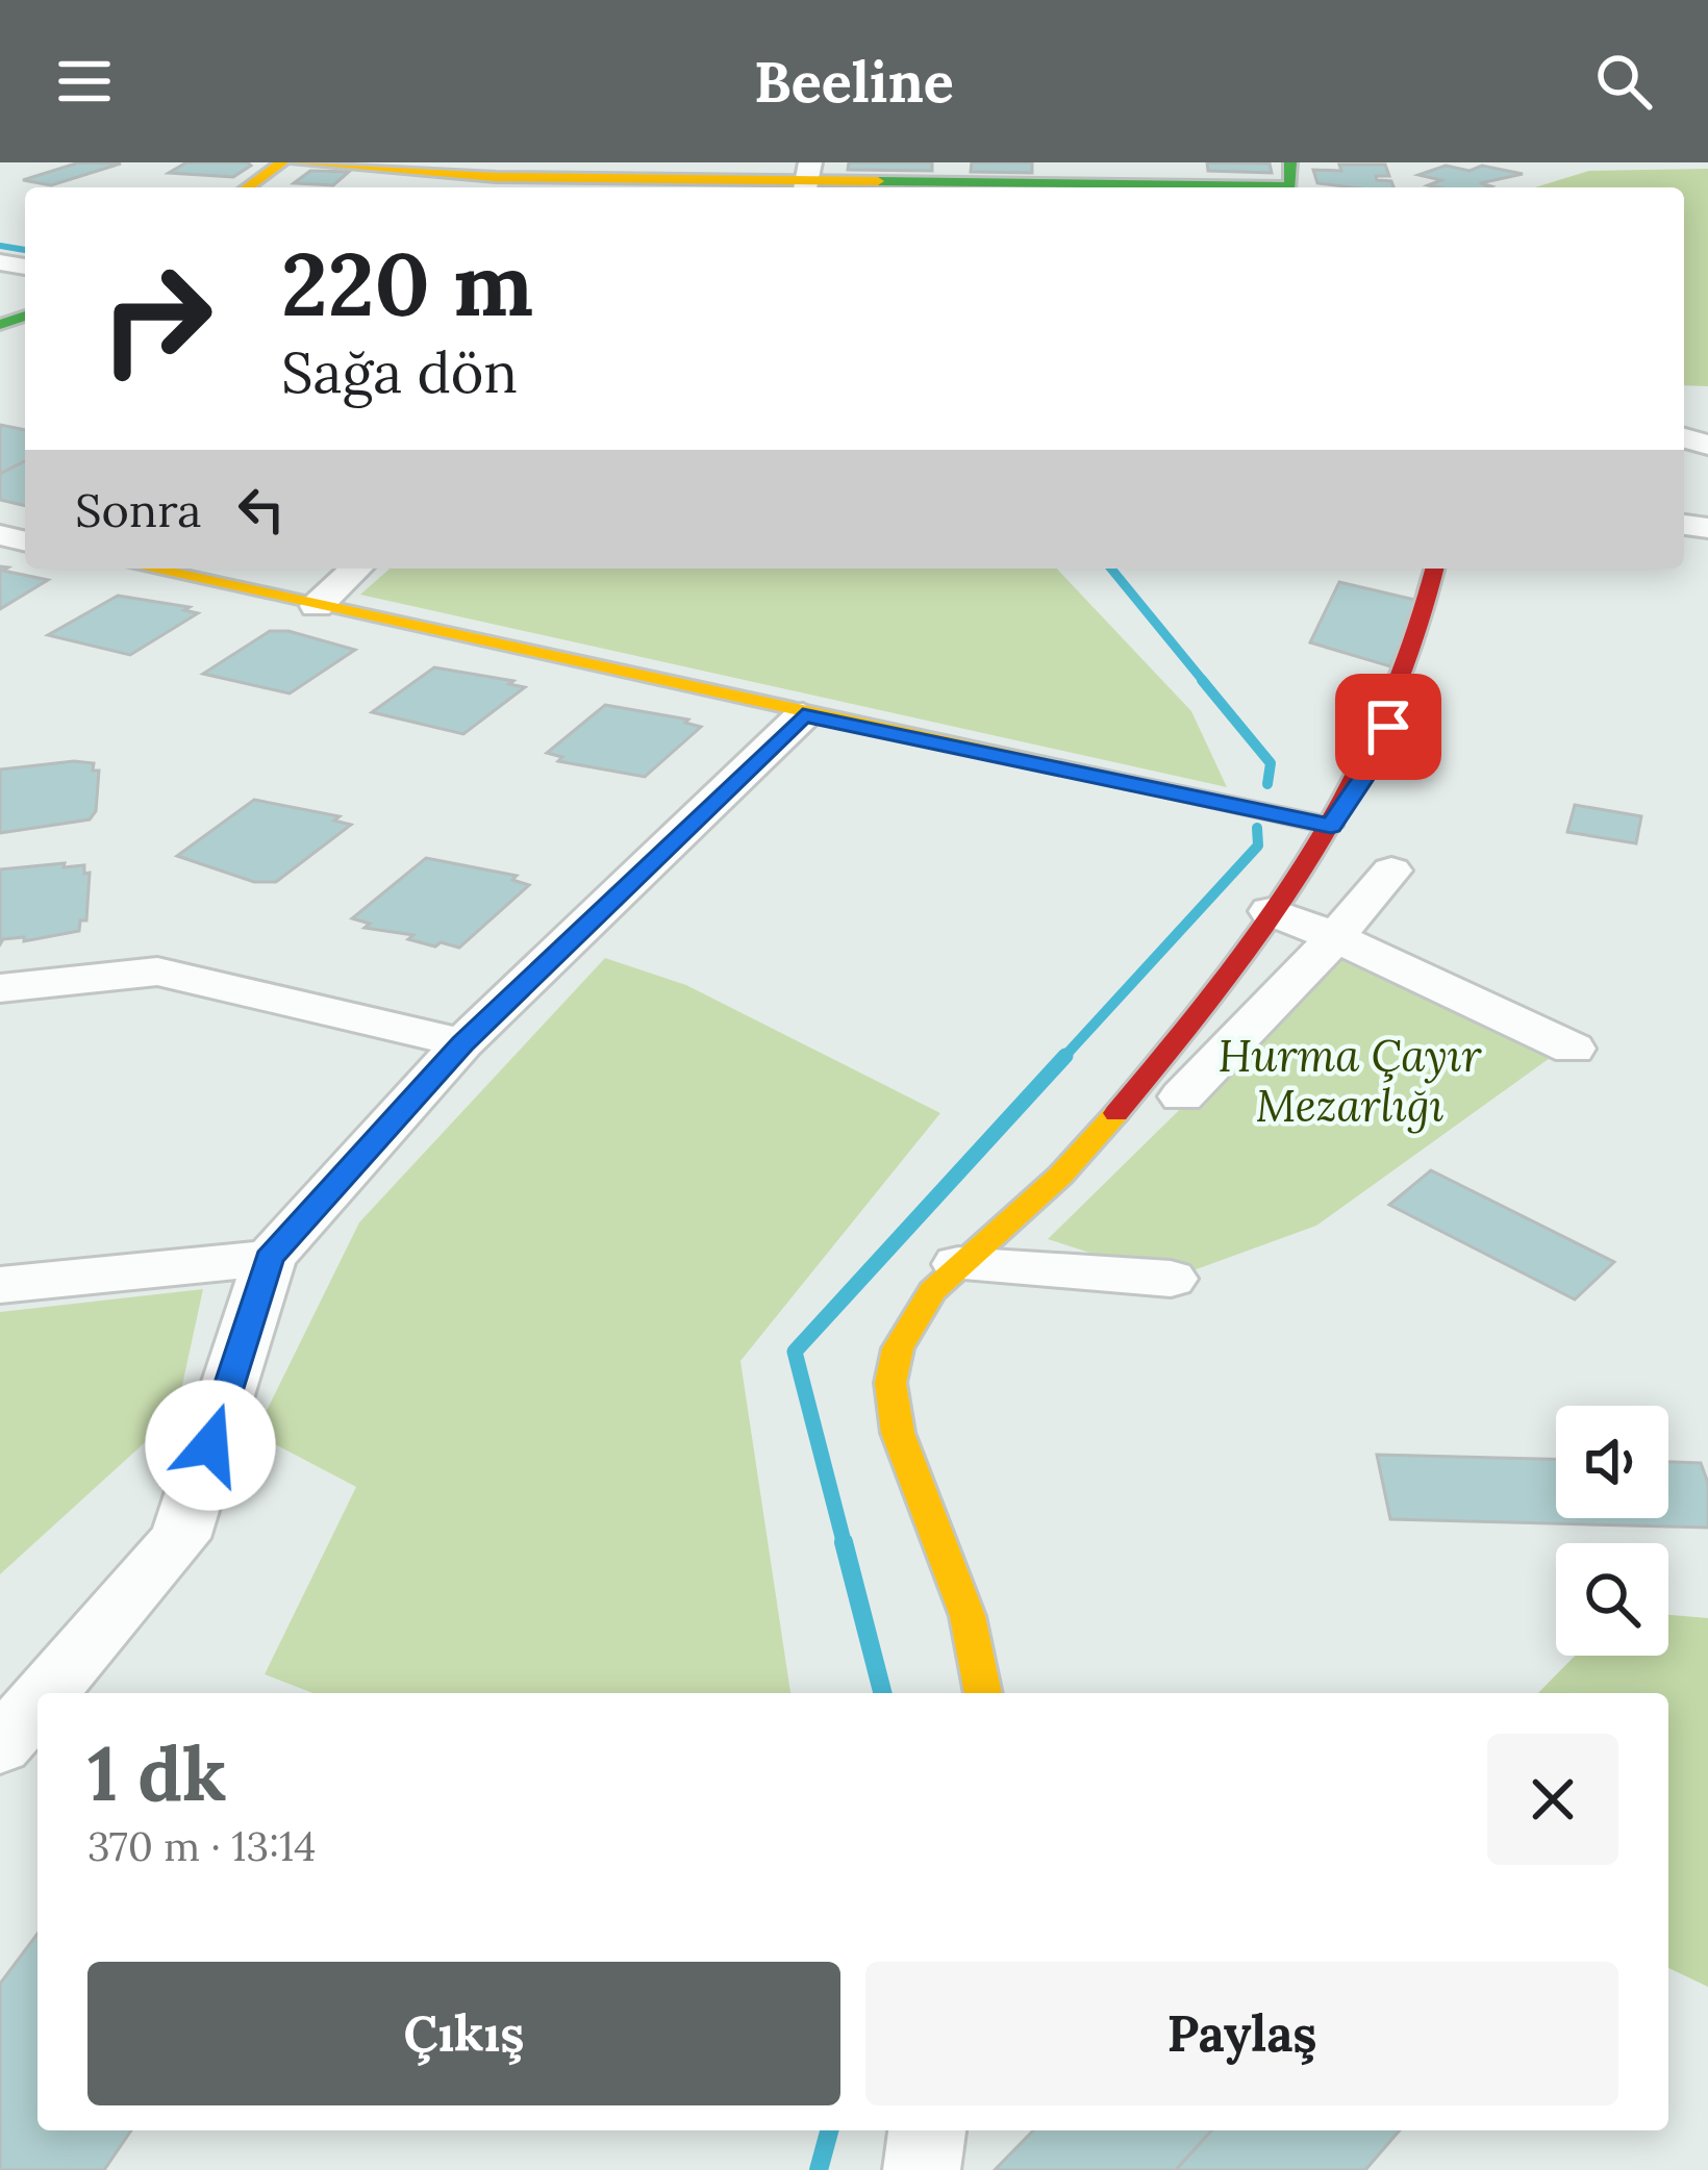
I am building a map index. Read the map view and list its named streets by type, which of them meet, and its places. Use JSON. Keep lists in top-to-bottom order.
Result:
{
  "parks": ["Hurma Çayır Mezarlığı"],
  "page": {
    "header": "Beeline",
    "turn": ["220 m", "Sağa dön"],
    "then": "Sonra",
    "heading": ["1 dk", "370 m · 13:14"],
    "buttons": ["Çıkış", "Paylaş"]
  }
}
